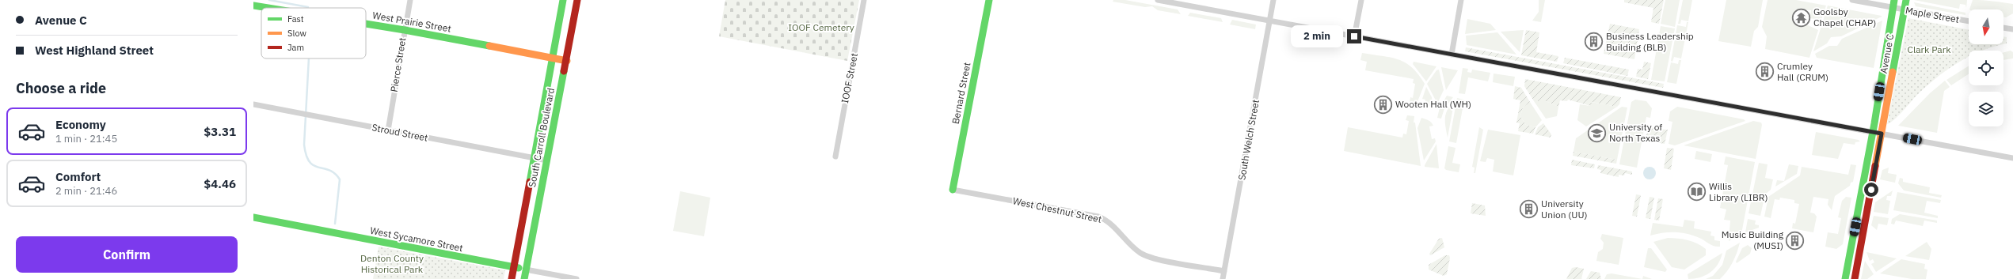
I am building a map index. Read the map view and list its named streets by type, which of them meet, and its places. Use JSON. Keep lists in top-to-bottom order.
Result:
{
  "streets": {
    "street": [
      "Maple Street",
      "West Prairie Street",
      "Avenue C",
      "Pierce Street",
      "IOOF Street",
      "Bernard Street",
      "Stroud Street",
      "South Carroll Boulevard",
      "South Welch Street",
      "West Chestnut Street",
      "West Sycamore Street"
    ]
  },
  "crossings": [
    ["Maple Street", "Avenue C"],
    ["West Prairie Street", "Pierce Street"],
    ["West Prairie Street", "South Carroll Boulevard"],
    ["Pierce Street", "Stroud Street"],
    ["Bernard Street", "West Chestnut Street"],
    ["Stroud Street", "South Carroll Boulevard"],
    ["South Carroll Boulevard", "West Sycamore Street"],
    ["South Welch Street", "West Chestnut Street"]
  ],
  "parks": ["IOOF Cemetery", "Clark Park", "Denton County Historical Park"],
  "places": {
    "temple": ["Goolsby Chapel (CHAP)"],
    "building": [
      "Business Leadership Building (BLB)",
      "Crumley Hall (CRUM)",
      "Wooten Hall (WH)",
      "University Union (UU)",
      "Music Building (MUSI)"
    ],
    "school or university": ["University of North Texas"],
    "library": ["Willis Library (LIBR)"]
  },
  "legend": ["Fast", "Slow", "Jam"],
  "north": "bottom",
  "page": {
    "banner": ["Avenue C", "West Highland Street"],
    "bubble": "2 min",
    "heading": "Choose a ride",
    "list": [
      {
        "name": "Economy",
        "note": "1 min · 21:45",
        "value": "$3.31"
      },
      {
        "name": "Comfort",
        "note": "2 min · 21:46",
        "value": "$4.46"
      }
    ],
    "buttons": "Confirm"
  }
}
